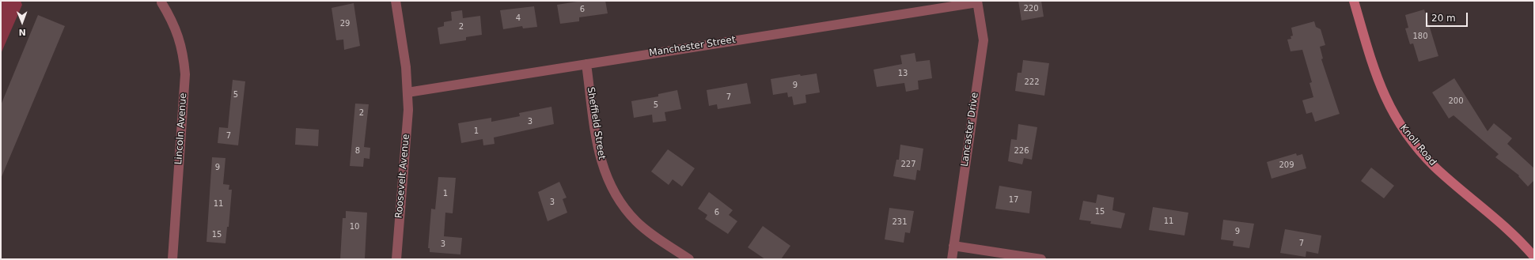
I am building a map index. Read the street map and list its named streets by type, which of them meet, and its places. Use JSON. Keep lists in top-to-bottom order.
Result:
{
  "streets": {
    "street": [
      "Manchester Street",
      "Sheffield Street",
      "Lincoln Avenue",
      "Lancaster Drive",
      "Knoll Road",
      "Roosevelt Avenue"
    ]
  },
  "crossings": [
    ["Manchester Street", "Sheffield Street"],
    ["Manchester Street", "Lancaster Drive"],
    ["Manchester Street", "Roosevelt Avenue"]
  ],
  "house_numbers": [
    "220",
    "6",
    "4",
    "29",
    "2",
    "180",
    "13",
    "222",
    "9",
    "5",
    "7",
    "200",
    "5",
    "2",
    "3",
    "1",
    "7",
    "8",
    "226",
    "227",
    "209",
    "9",
    "1",
    "17",
    "3",
    "11",
    "15",
    "6",
    "11",
    "231",
    "10",
    "9",
    "15",
    "7",
    "3"
  ],
  "scale_bar": "20 m",
  "north": "bottom"
}
